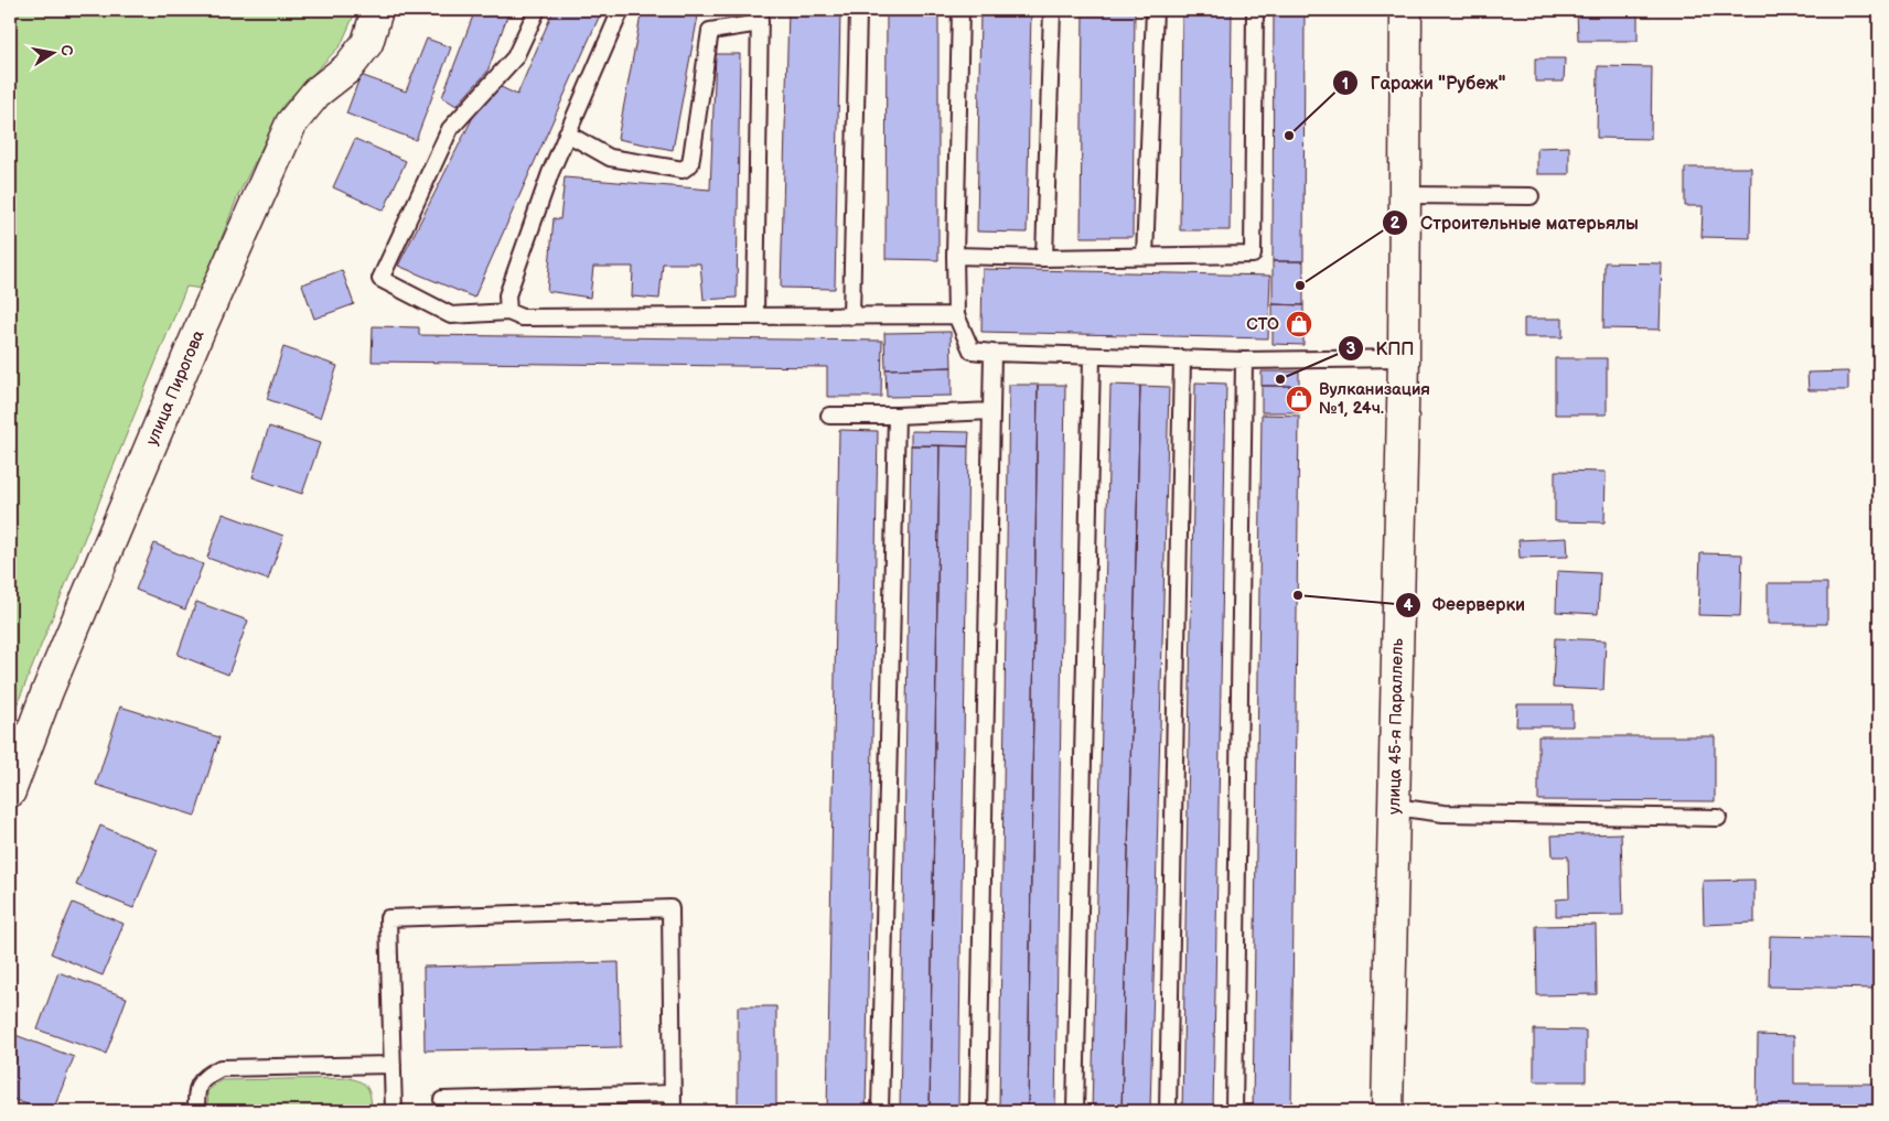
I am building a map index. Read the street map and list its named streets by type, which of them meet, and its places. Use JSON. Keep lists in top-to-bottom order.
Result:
{
  "streets": {
    "main road": ["улица Пирогова", "улица 45-я Параллель"]
  },
  "places": {
    "other": [
      "Гаражи \"Рубеж\"",
      "Строительные матерьялы",
      "КПП",
      "Феерверки"
    ],
    "shop": ["СТО", "Вулканизация №1, 24ч."]
  },
  "north": "right"
}
